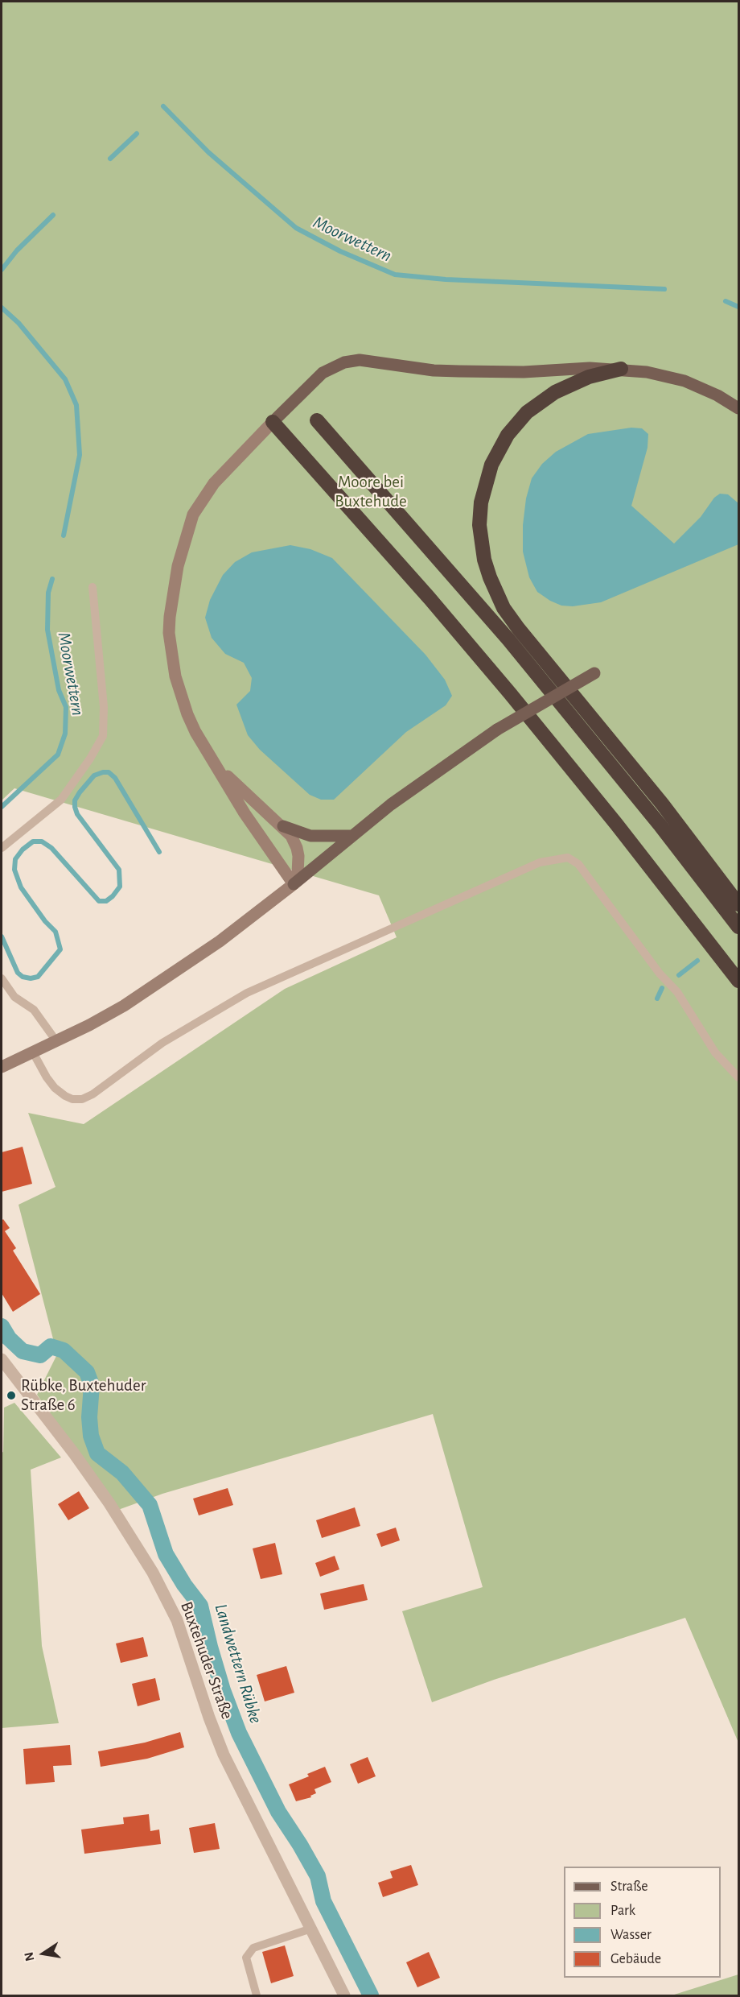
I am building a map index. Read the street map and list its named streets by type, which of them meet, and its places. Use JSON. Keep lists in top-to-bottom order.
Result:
{
  "streets": {
    "street": ["Buxtehuder Straße"]
  },
  "water": ["Moorwettern", "Landwettern Rübke"],
  "parks": ["Moore bei Buxtehude"],
  "places": ["Rübke, Buxtehuder Straße 6"],
  "legend": [
    "Straße",
    "Park",
    "Wasser",
    "Gebäude"
  ],
  "north": "left"
}
